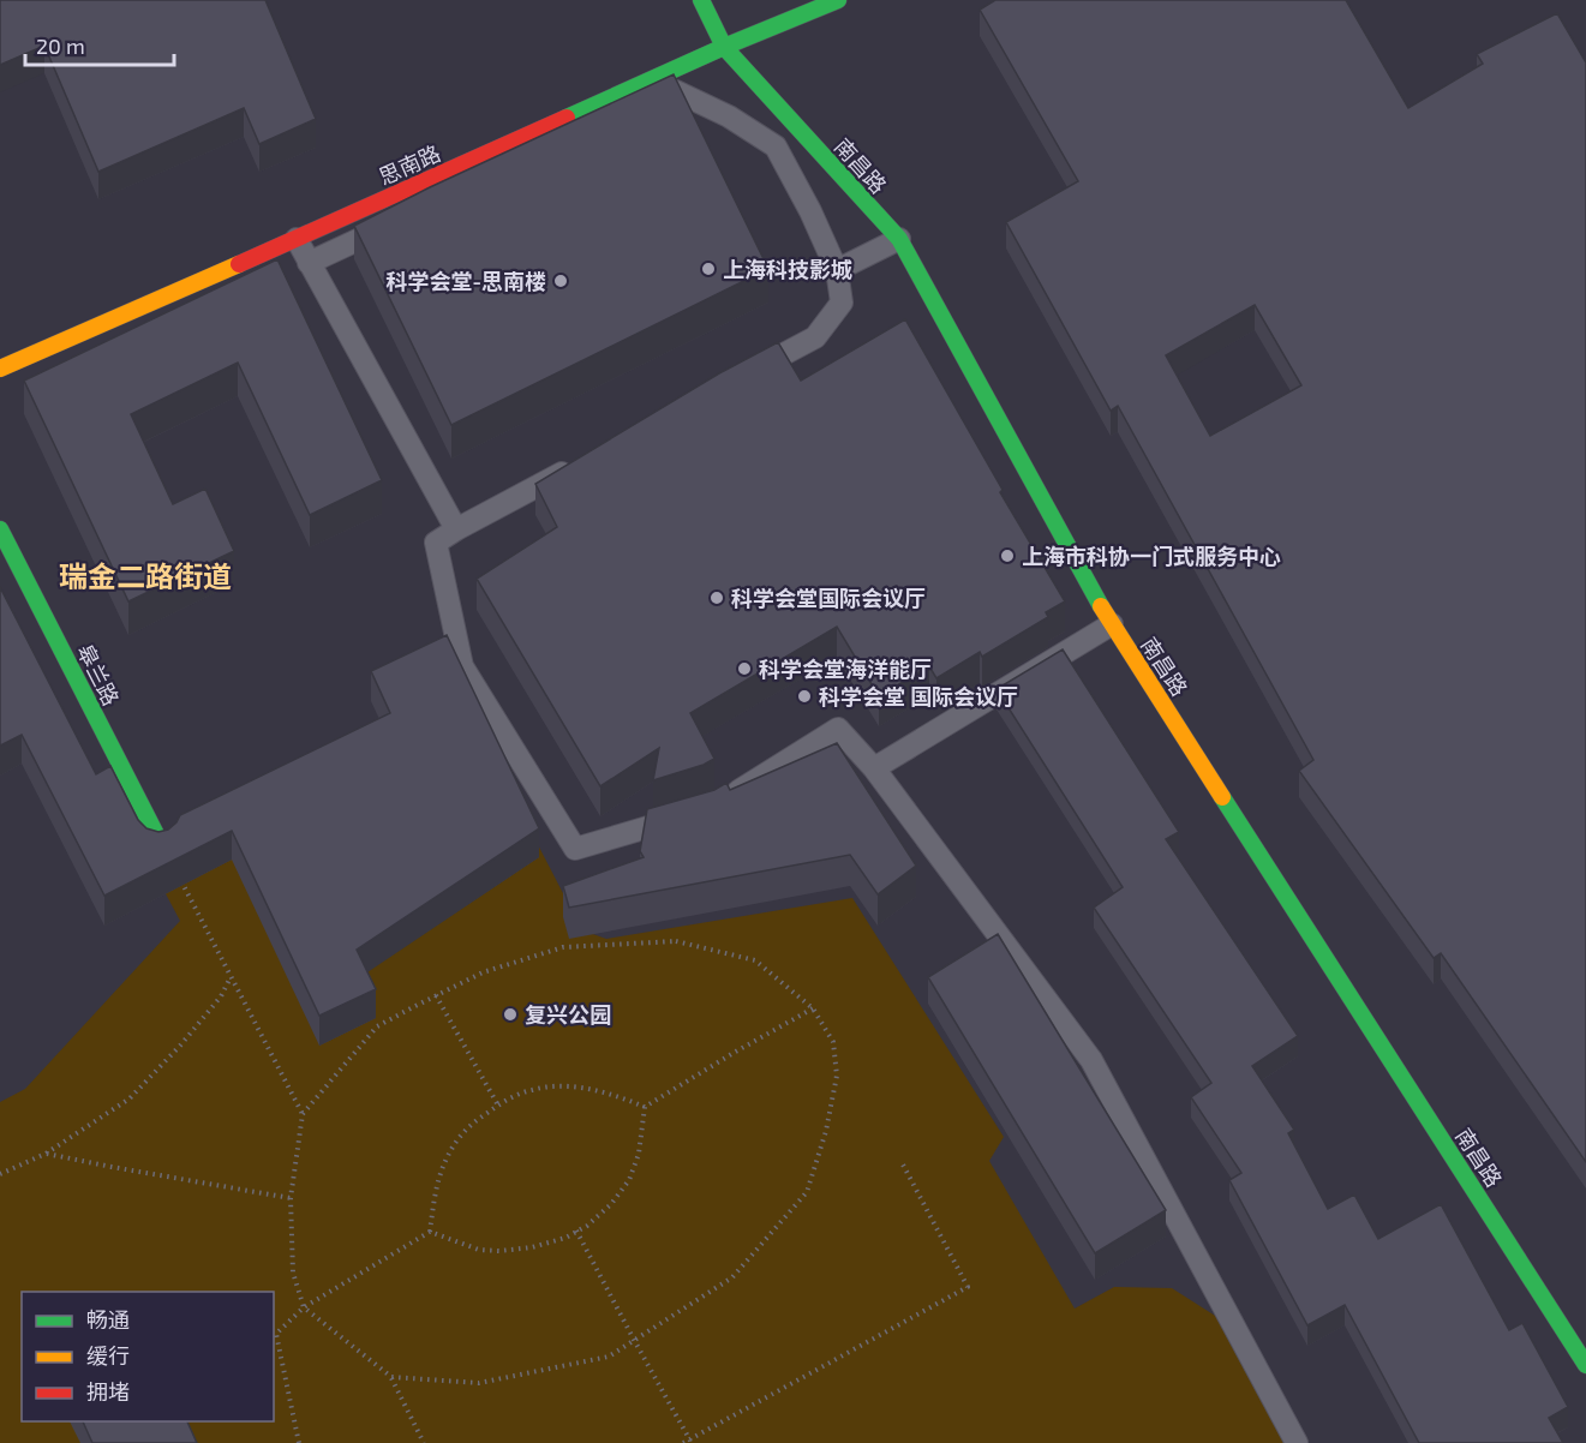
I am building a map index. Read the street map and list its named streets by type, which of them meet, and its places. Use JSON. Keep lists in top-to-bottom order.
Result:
{
  "streets": {
    "street": ["思南路", "南昌路", "皋兰路"]
  },
  "crossings": [
    ["思南路", "南昌路"]
  ],
  "districts": ["瑞金二路街道"],
  "places": [
    "上海科技影城",
    "科学会堂-思南楼",
    "上海市科协一门式服务中心",
    "科学会堂国际会议厅",
    "科学会堂海洋能厅",
    "科学会堂 国际会议厅",
    "复兴公园"
  ],
  "legend": ["畅通", "缓行", "拥堵"],
  "scale_bar": "20 m"
}
